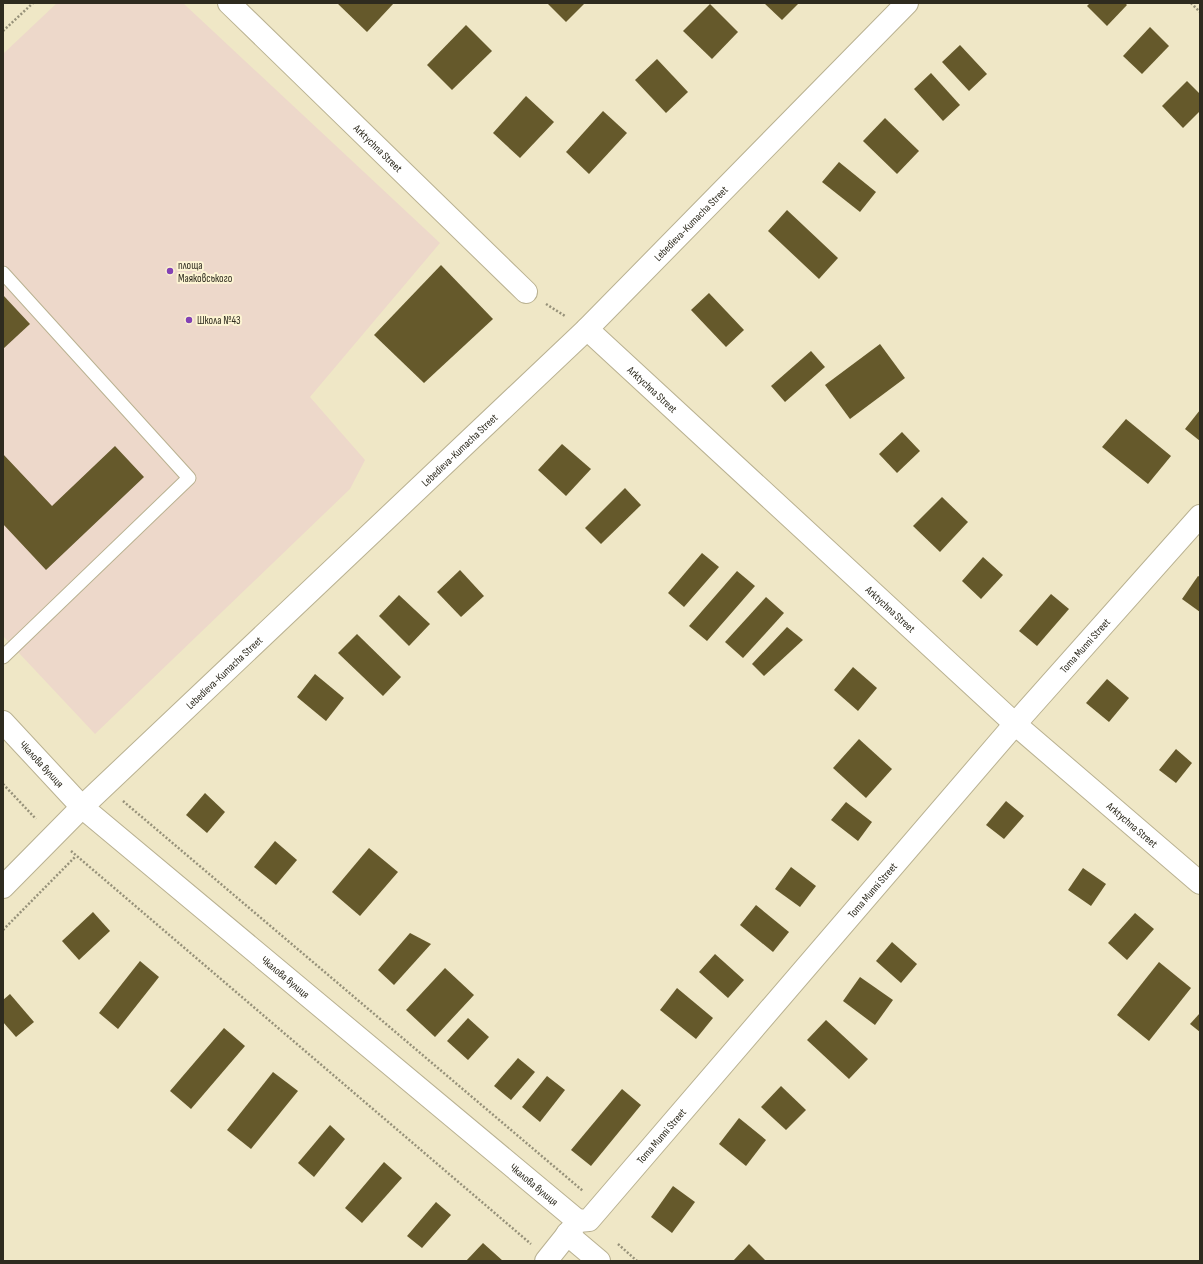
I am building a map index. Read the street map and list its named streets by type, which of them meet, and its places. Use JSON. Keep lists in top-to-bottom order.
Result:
{
  "streets": {
    "street": [
      "Arktychna Street",
      "Lebedieva-Kumacha Street",
      "Toma Munni Street",
      "Чкалова вулиця"
    ]
  },
  "crossings": [
    ["Arktychna Street", "Lebedieva-Kumacha Street"],
    ["Arktychna Street", "Toma Munni Street"],
    ["Lebedieva-Kumacha Street", "Чкалова вулиця"],
    ["Toma Munni Street", "Чкалова вулиця"]
  ],
  "places": ["площа Маяковського", "Школа №43"]
}
